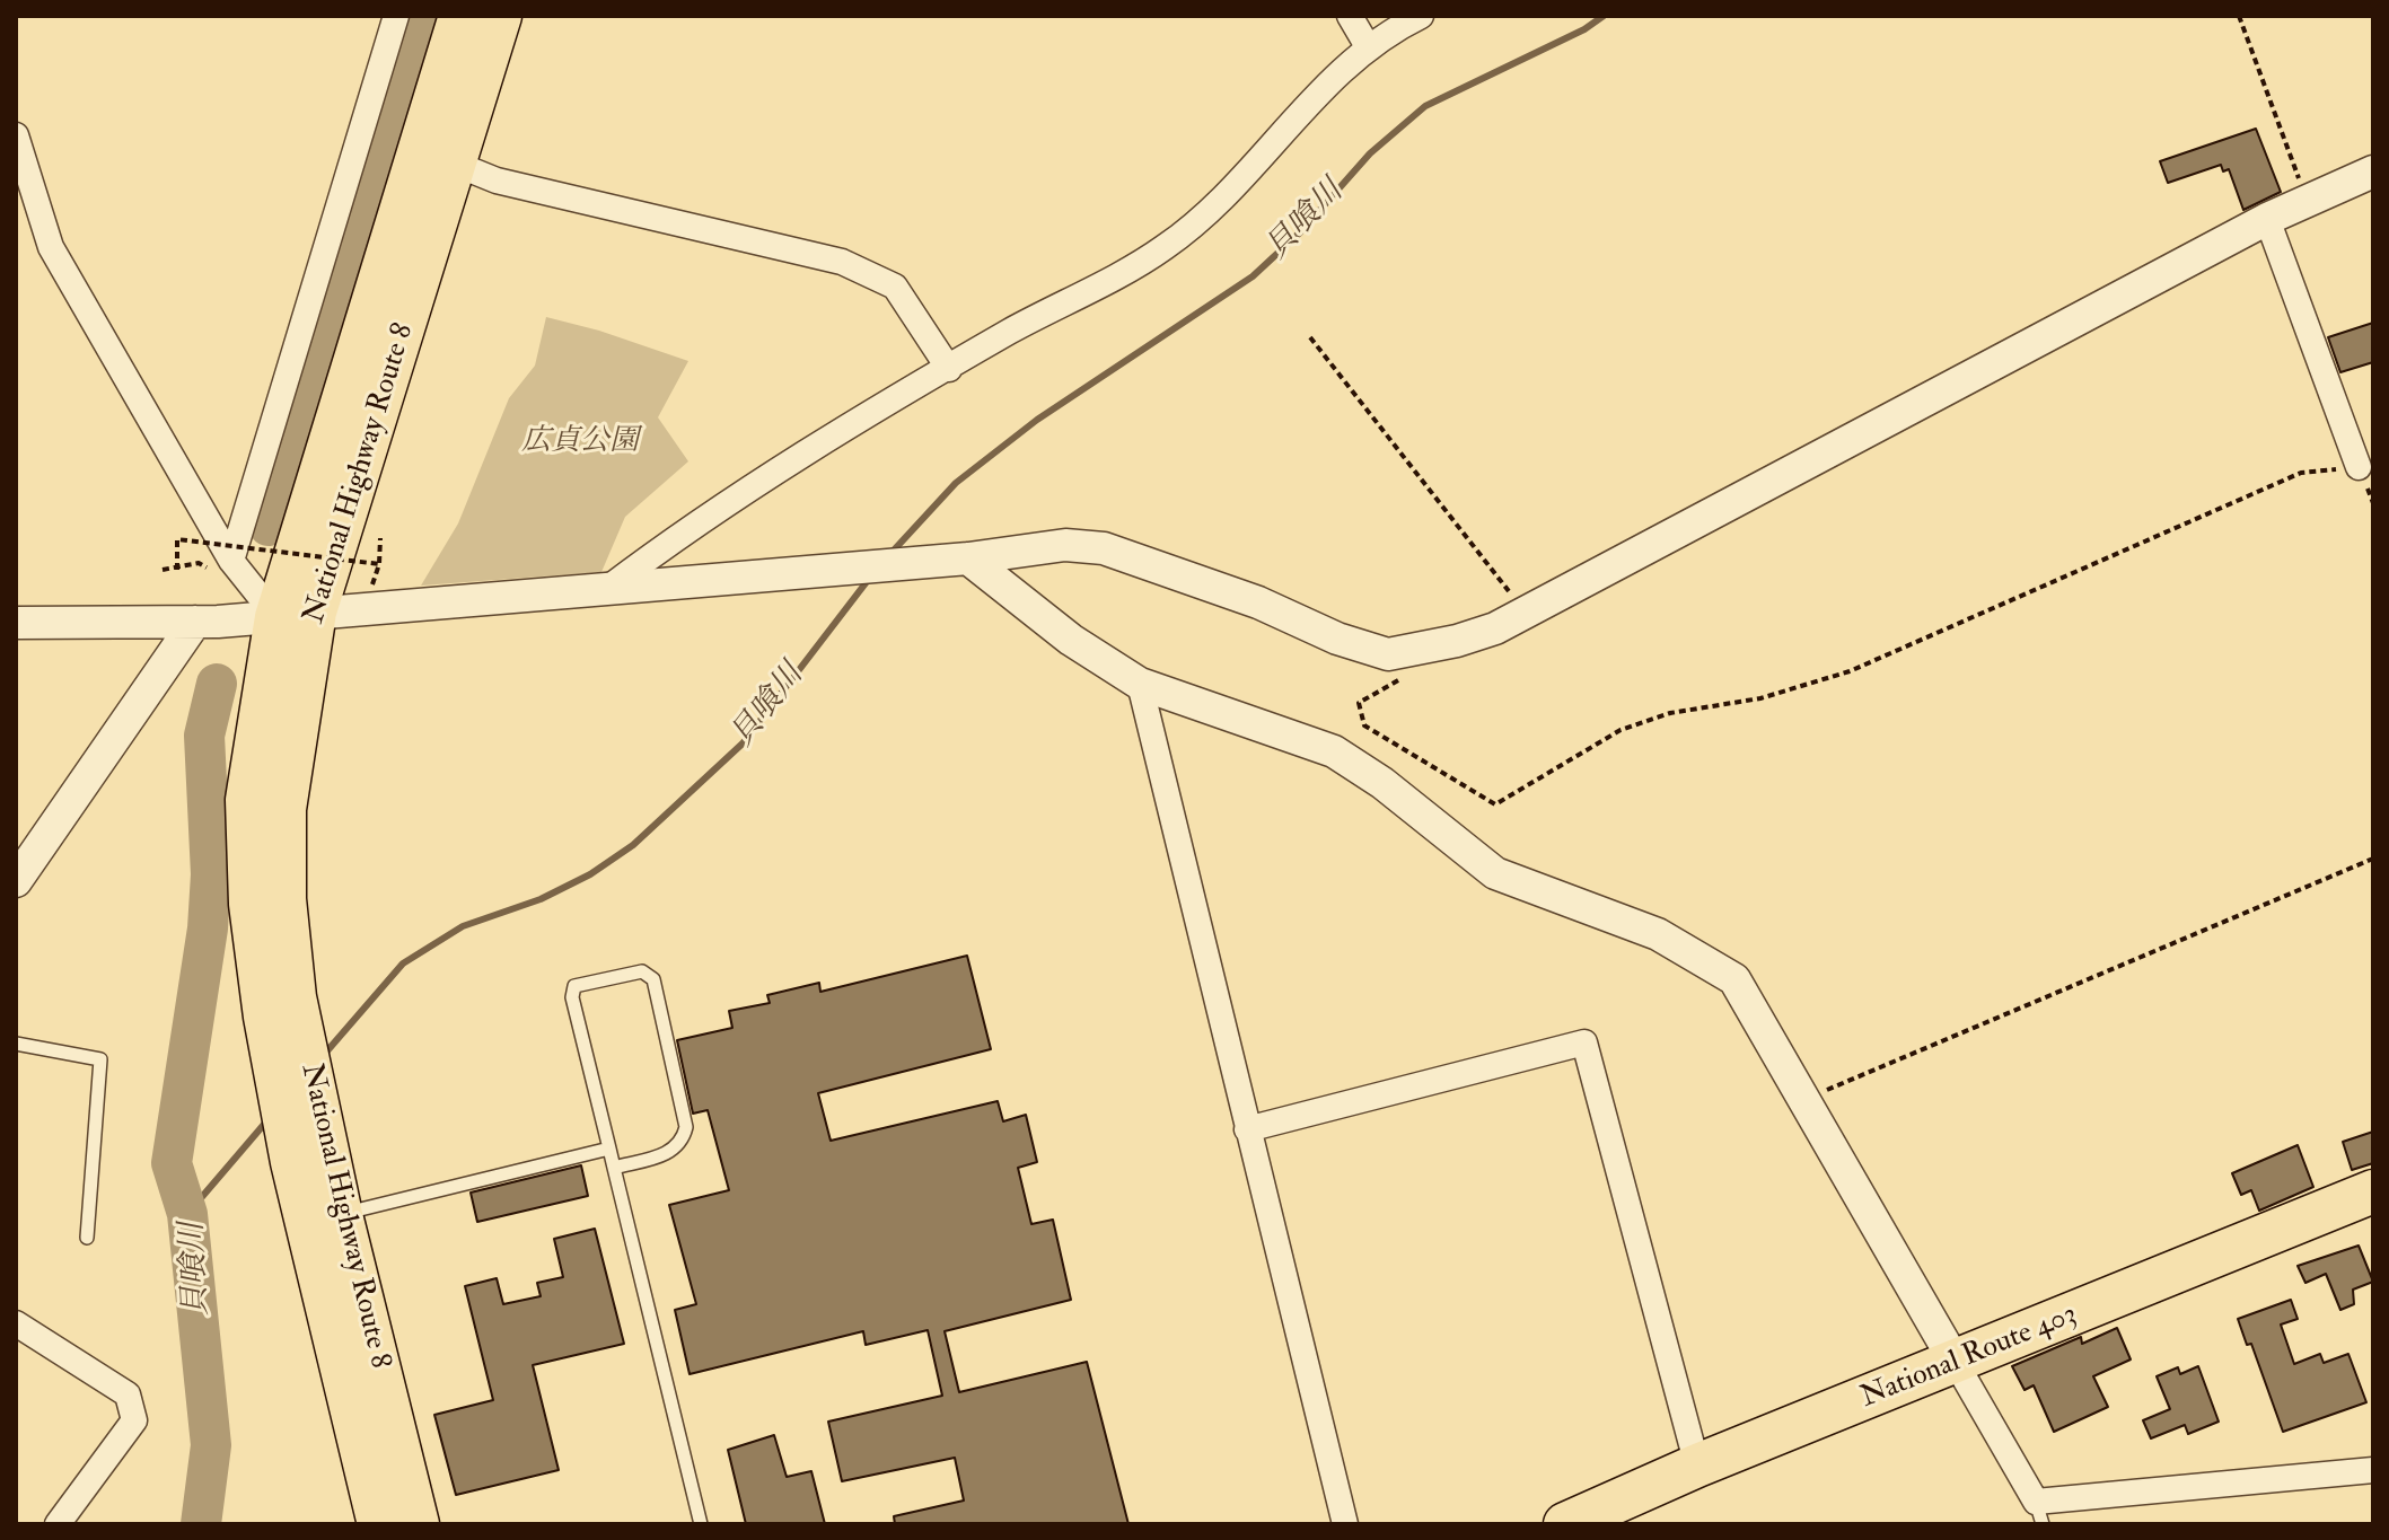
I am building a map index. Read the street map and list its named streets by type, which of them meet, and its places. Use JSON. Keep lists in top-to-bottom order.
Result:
{
  "streets": {
    "highway": ["National Highway Route 8", "National Route 403"]
  },
  "water": ["貝喰川"],
  "parks": ["広貞公園"]
}
